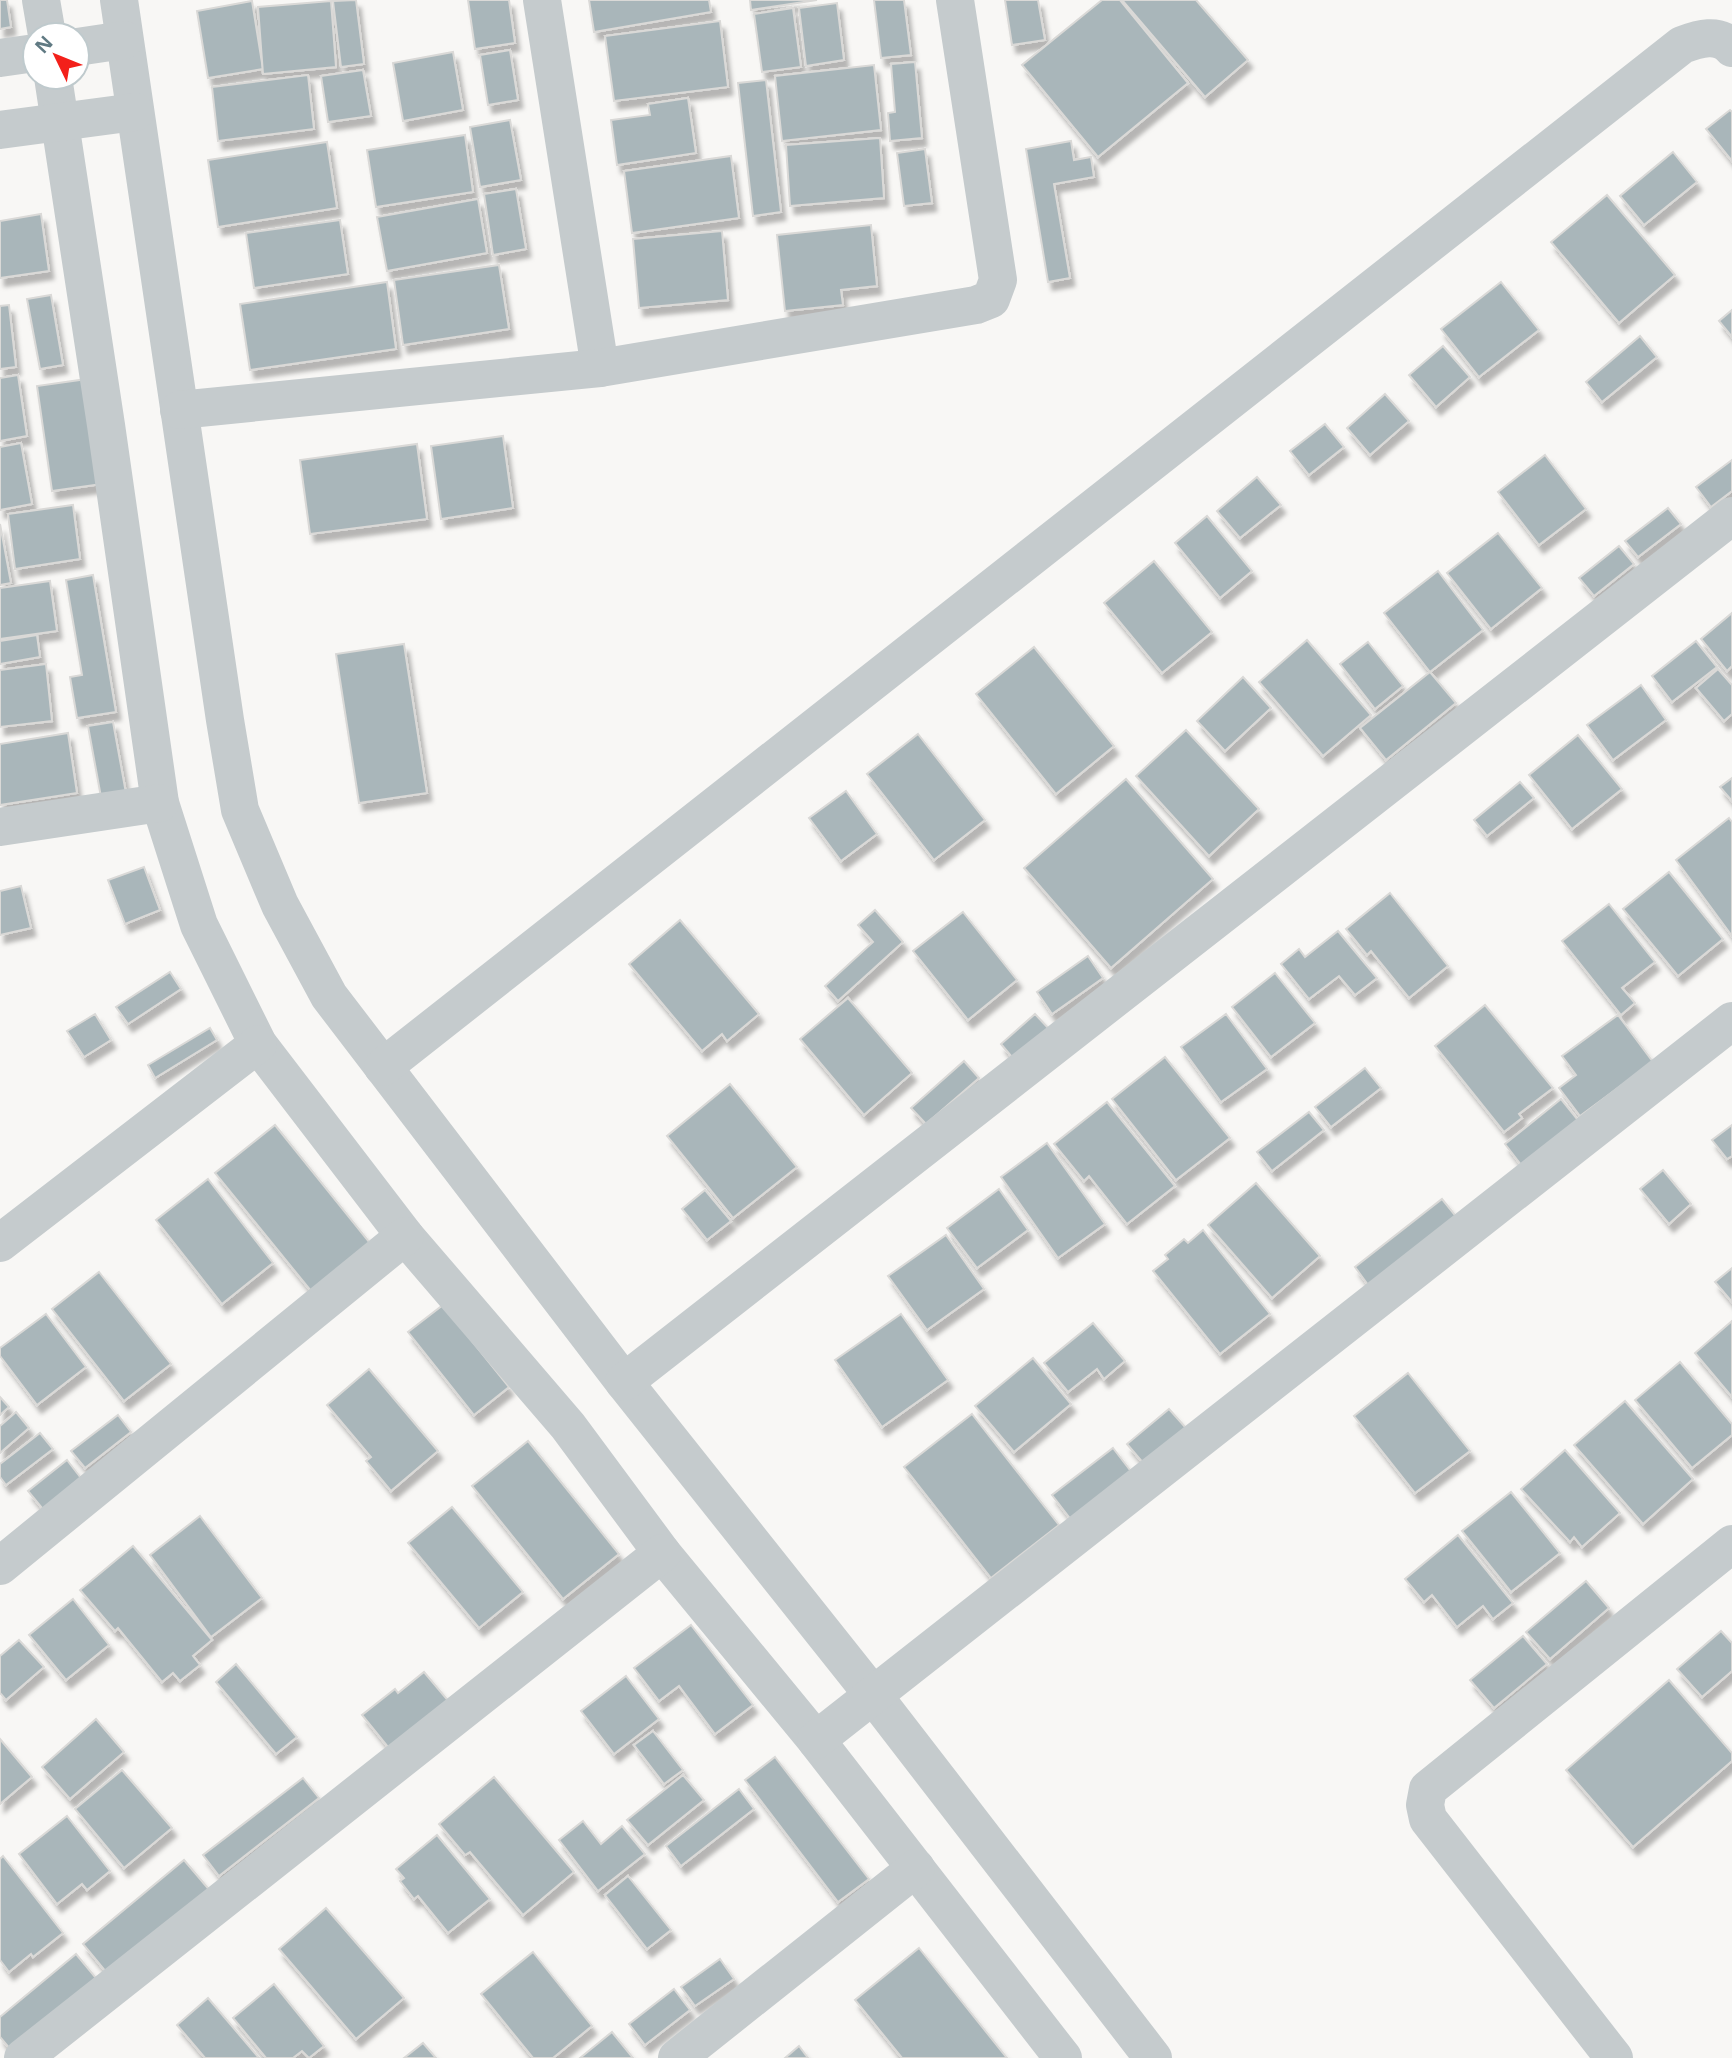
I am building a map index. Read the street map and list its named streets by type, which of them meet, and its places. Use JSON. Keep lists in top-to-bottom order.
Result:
{
  "north": "top left"
}
